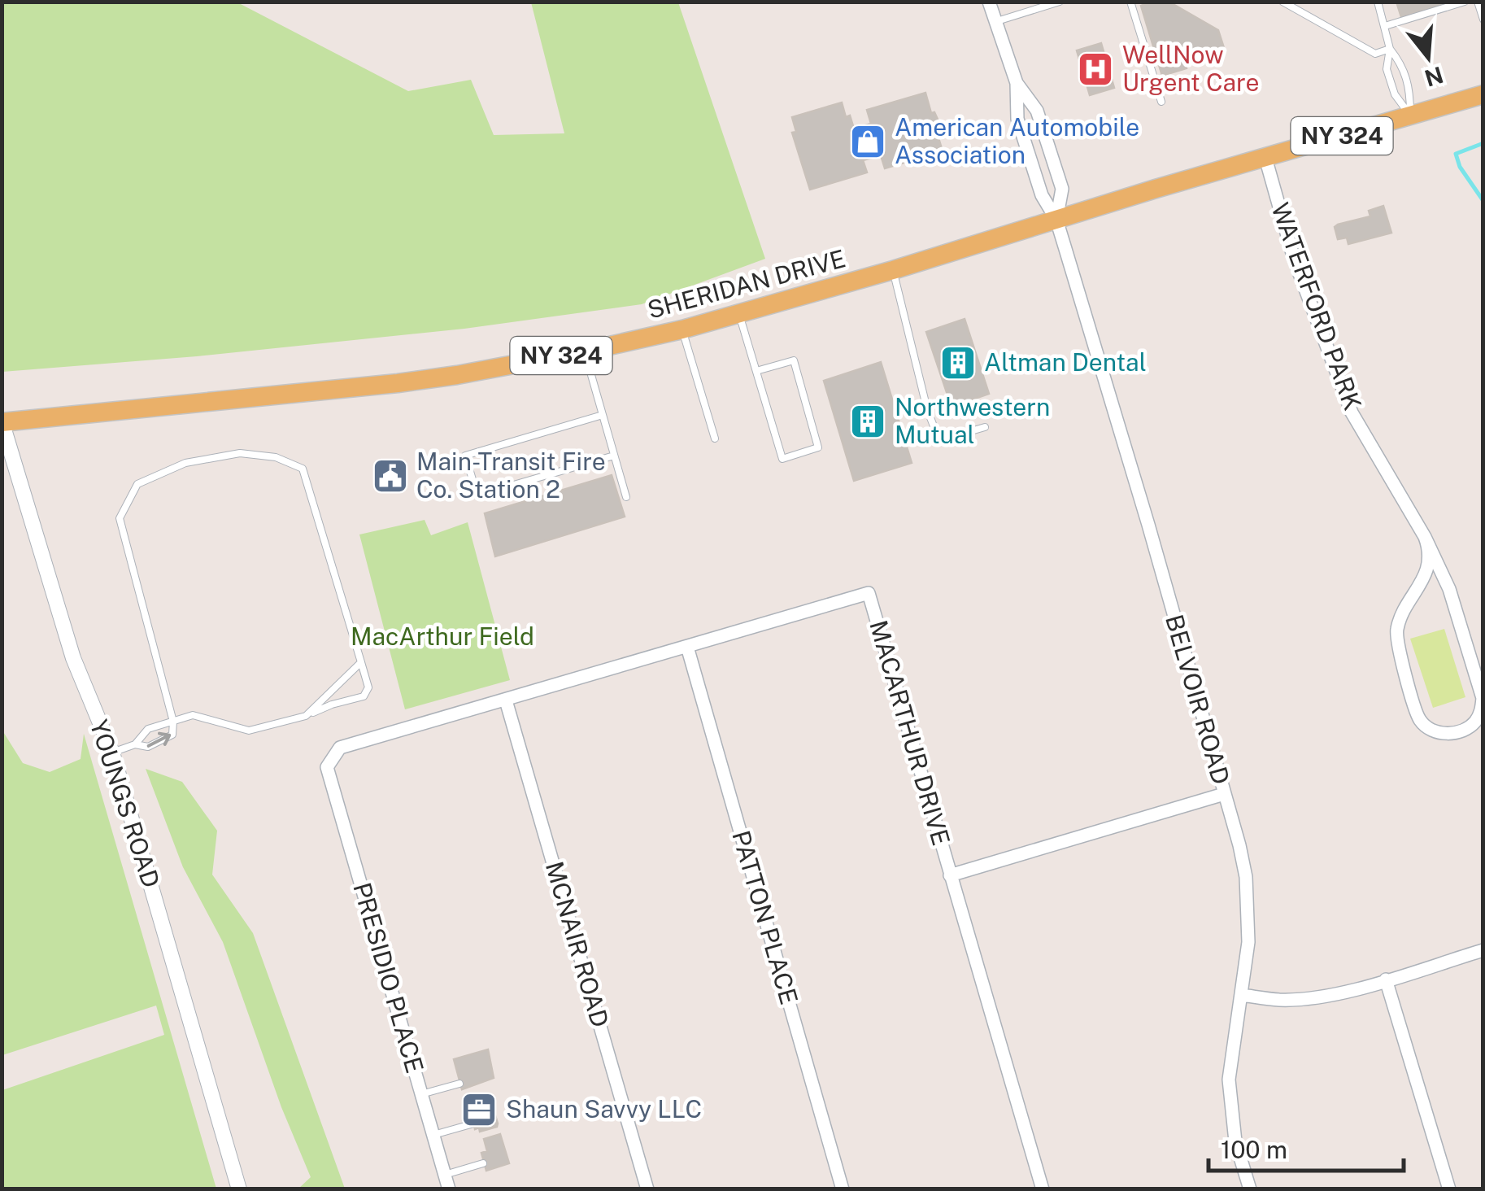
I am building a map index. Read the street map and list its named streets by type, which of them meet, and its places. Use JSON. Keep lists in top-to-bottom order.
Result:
{
  "streets": {
    "main road": ["NY 324", "SHERIDAN DRIVE"],
    "street": [
      "WATERFORD PARK",
      "BELVOIR ROAD",
      "MACARTHUR DRIVE",
      "YOUNGS ROAD",
      "PATTON PLACE",
      "MCNAIR ROAD",
      "PRESIDIO PLACE"
    ]
  },
  "crossings": [
    ["SHERIDAN DRIVE", "WATERFORD PARK"],
    ["SHERIDAN DRIVE", "BELVOIR ROAD"],
    ["SHERIDAN DRIVE", "YOUNGS ROAD"],
    ["MACARTHUR DRIVE", "PATTON PLACE"],
    ["MACARTHUR DRIVE", "MCNAIR ROAD"],
    ["MACARTHUR DRIVE", "PRESIDIO PLACE"]
  ],
  "parks": ["MacArthur Field"],
  "places": {
    "hospital": ["WellNow Urgent Care"],
    "shop": ["American Automobile Association"],
    "building": ["Altman Dental", "Northwestern Mutual"],
    "public building": ["Main-Transit Fire Co. Station 2"],
    "office": ["Shaun Savvy LLC"]
  },
  "scale_bar": "100 m",
  "north": "bottom"
}
